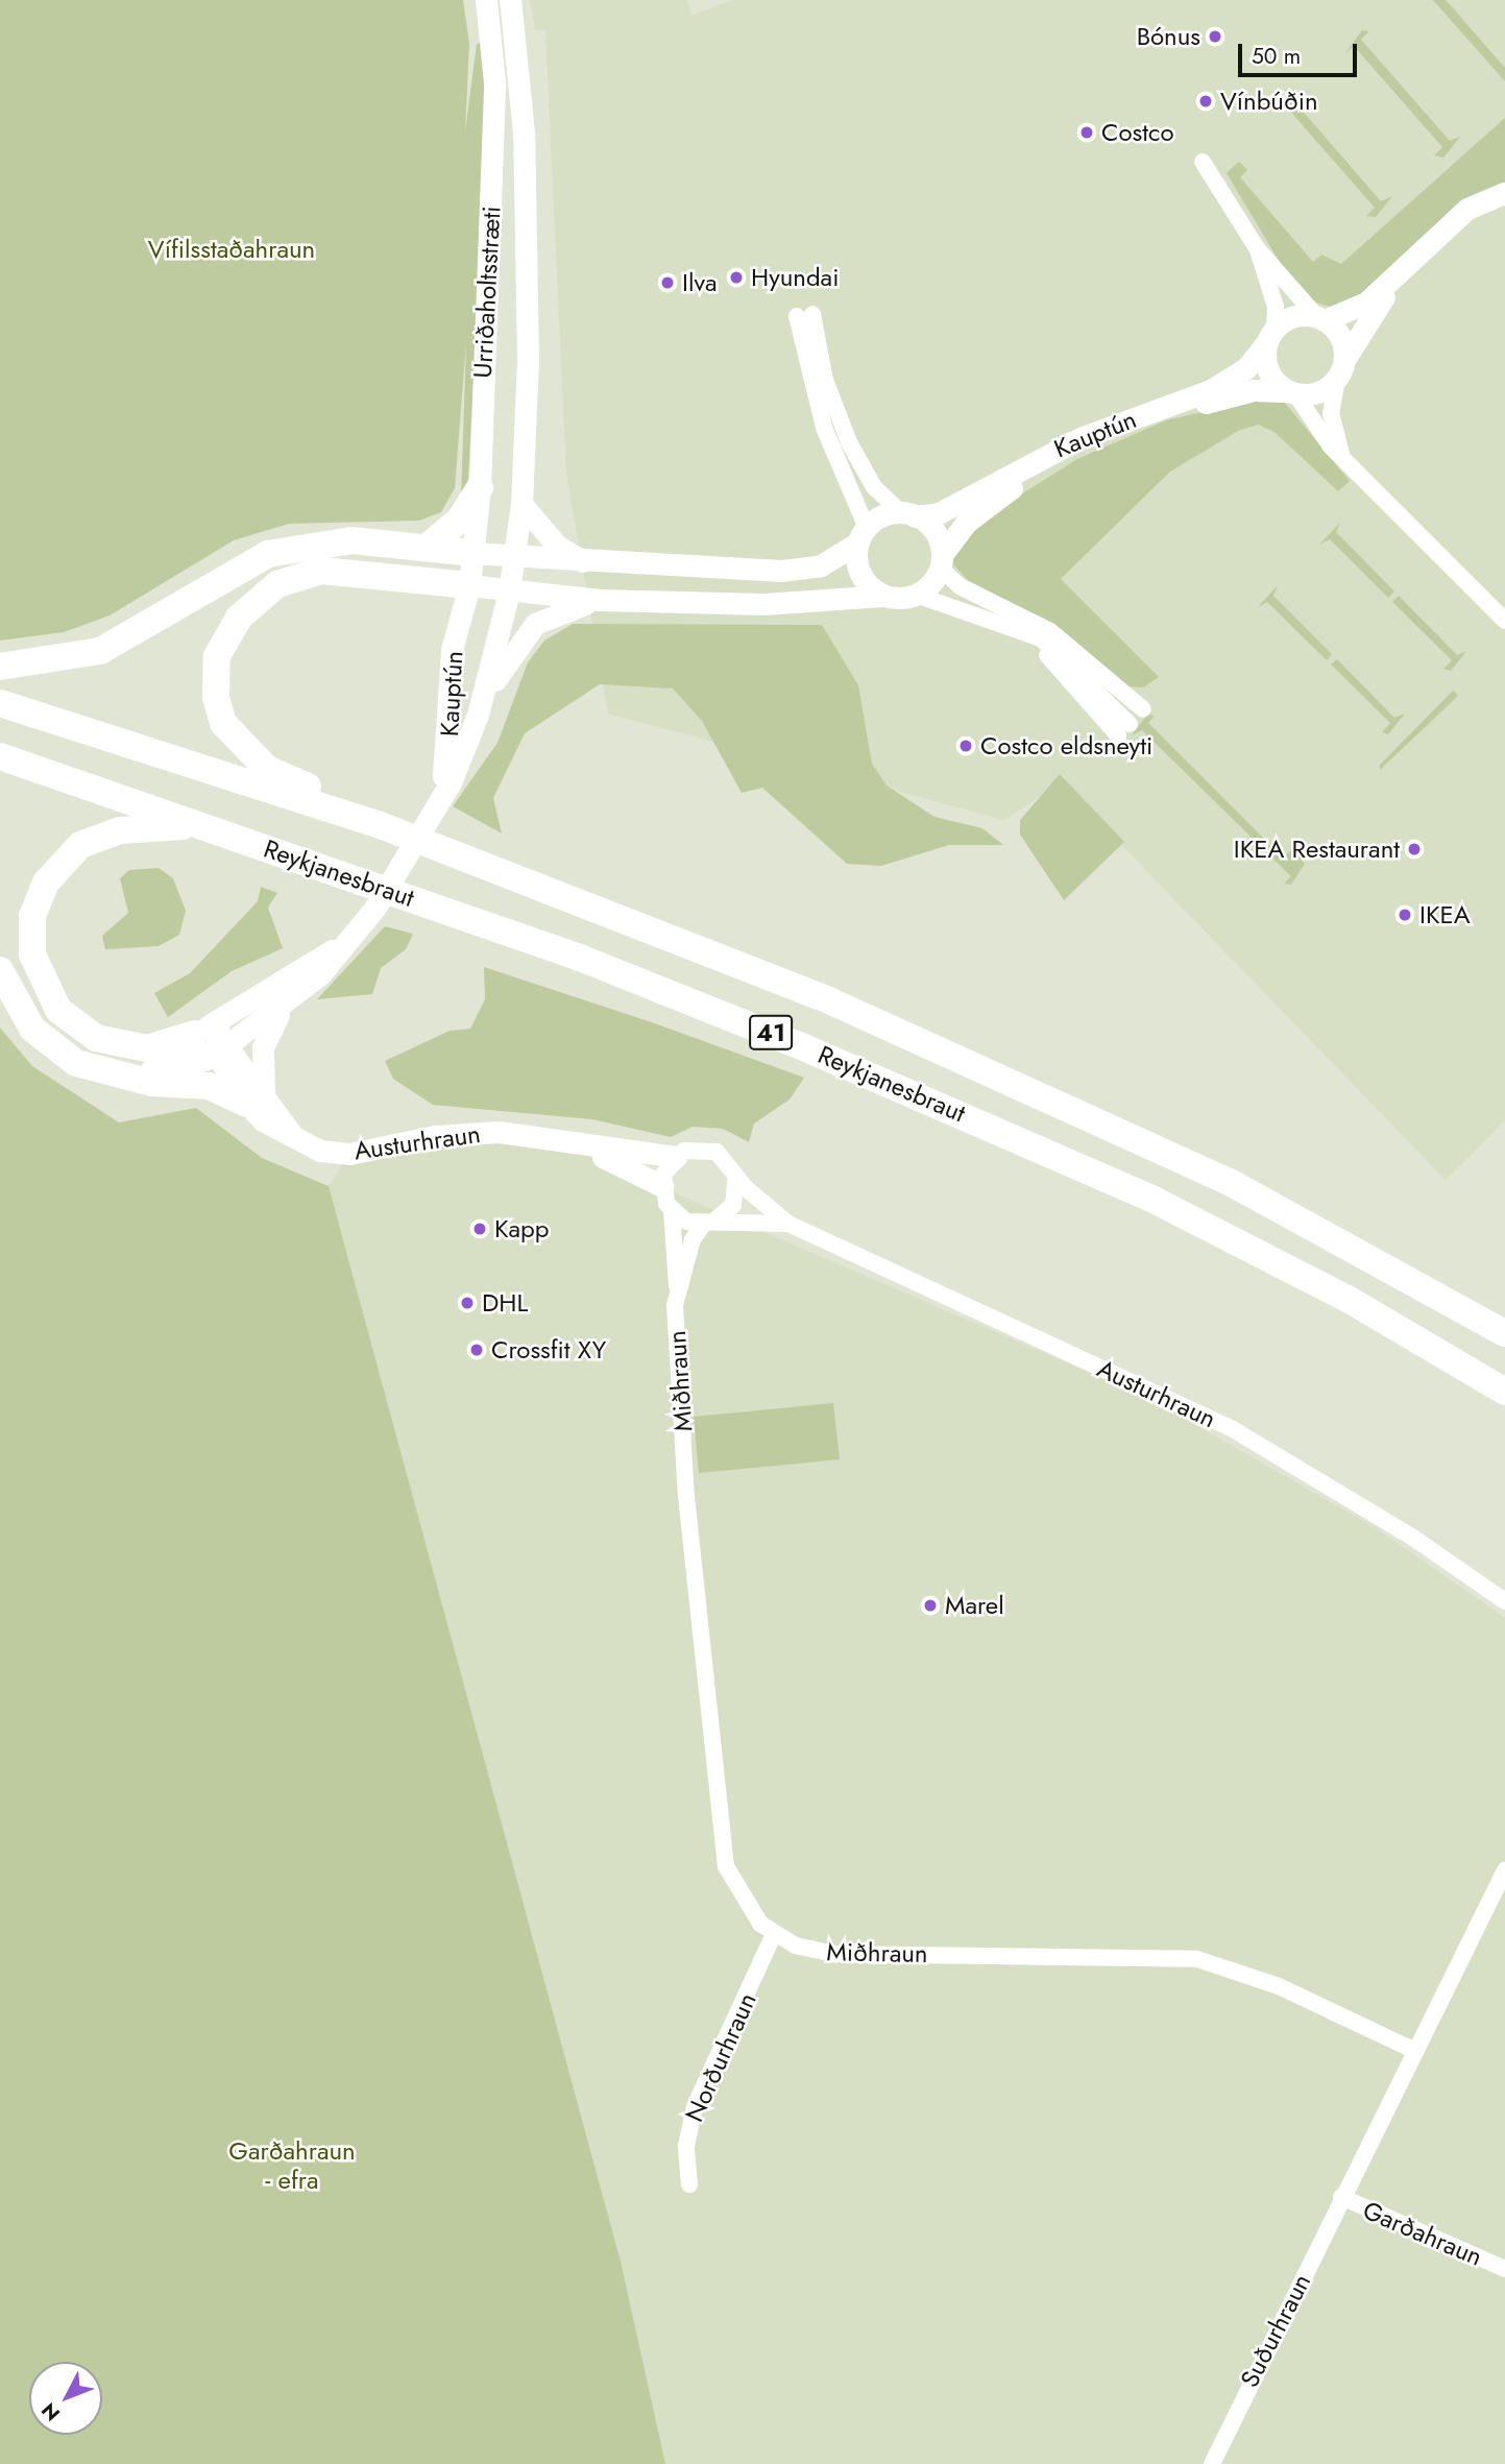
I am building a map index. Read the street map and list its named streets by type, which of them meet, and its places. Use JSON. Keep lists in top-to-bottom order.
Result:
{
  "streets": {
    "highway": ["Reykjanesbraut", "41"],
    "street": [
      "Urriðaholtsstræti",
      "Kauptún",
      "Austurhraun",
      "Miðhraun",
      "Norðurhraun",
      "Garðahraun",
      "Suðurhraun"
    ]
  },
  "crossings": [
    ["Urriðaholtsstræti", "Kauptún"],
    ["Kauptún", "Austurhraun"],
    ["Austurhraun", "Miðhraun"],
    ["Miðhraun", "Norðurhraun"],
    ["Garðahraun", "Suðurhraun"]
  ],
  "parks": ["Vífilsstaðahraun", "Garðahraun - efra"],
  "places": [
    "Bónus",
    "Vínbúðin",
    "Costco",
    "Hyundai",
    "Ilva",
    "Costco eldsneyti",
    "IKEA Restaurant",
    "IKEA",
    "Kapp",
    "DHL",
    "Crossfit XY",
    "Marel"
  ],
  "scale_bar": "50 m",
  "north": "bottom left"
}
